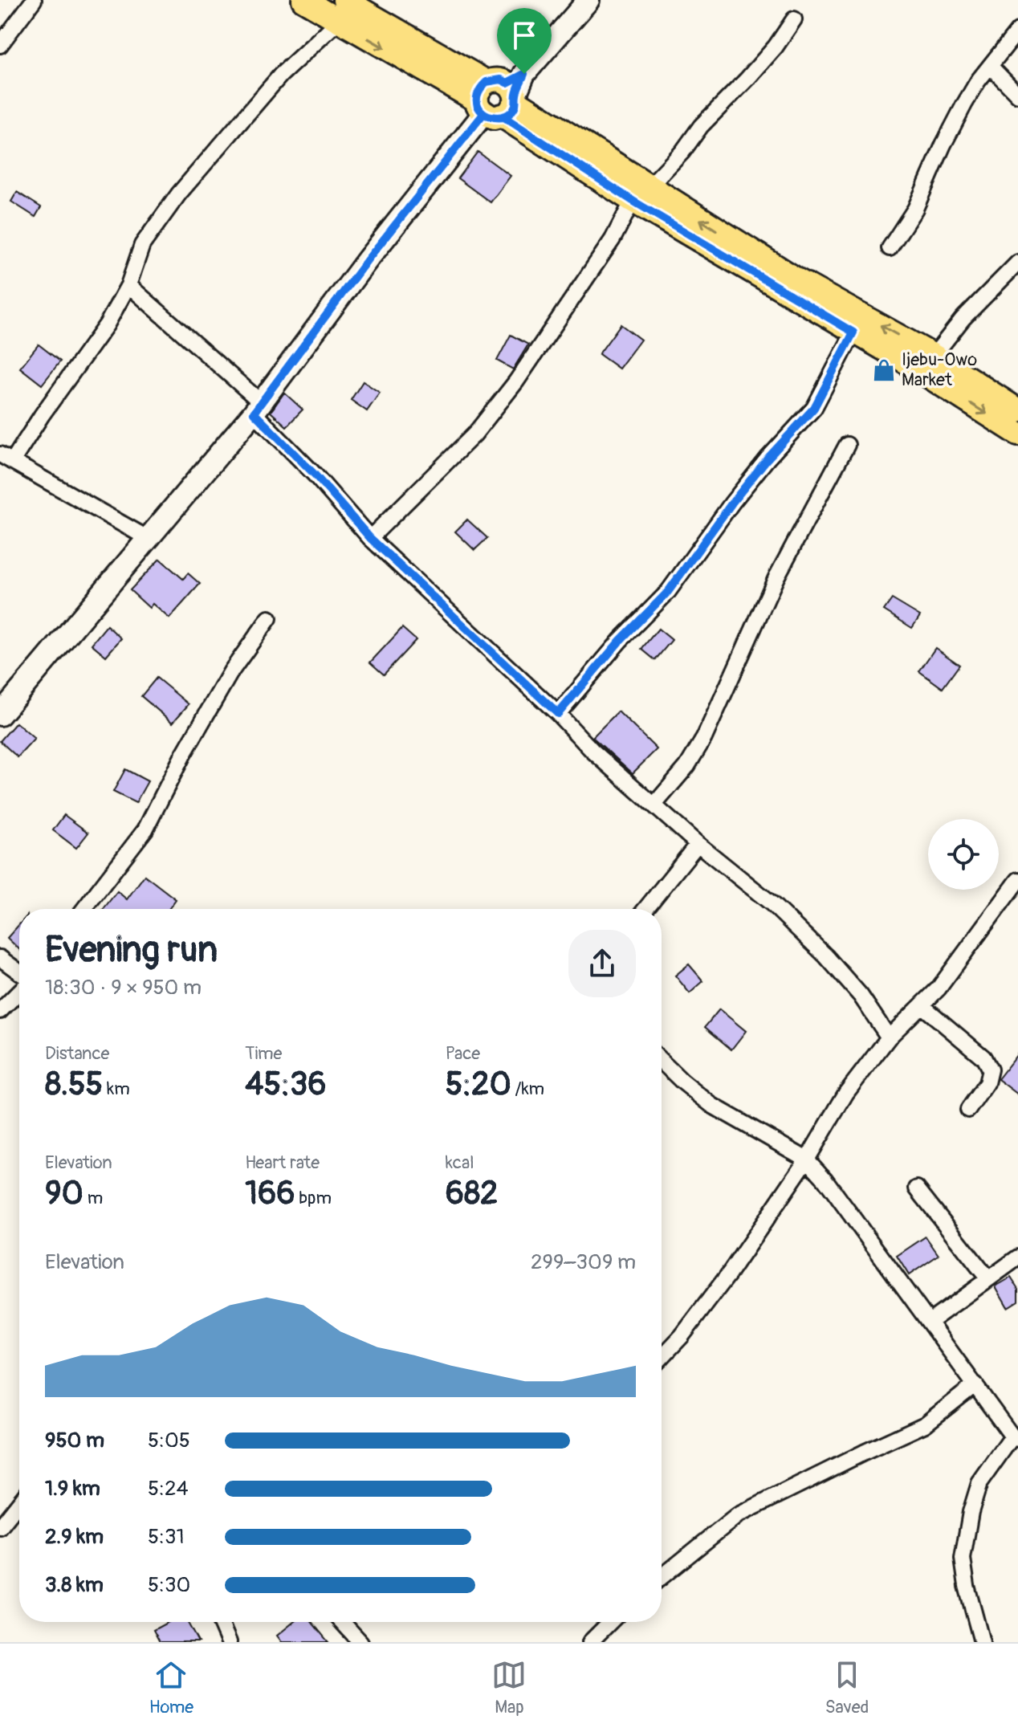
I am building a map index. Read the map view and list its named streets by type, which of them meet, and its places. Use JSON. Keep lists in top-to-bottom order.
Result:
{
  "places": {
    "shop": ["Ijebu-Owo Market"]
  },
  "page": {
    "heading": ["Evening run", "18:30 · 9 × 950 m"],
    "stats": [
      ["Distance", "8.55 km"],
      ["Time", "45:36"],
      ["Pace", "5:20 /km"],
      ["Elevation", "90 m"],
      ["Heart rate", "166 bpm"],
      ["kcal", "682"]
    ],
    "chart": ["Elevation", "299–309 m"],
    "list": [
      {
        "name": "950 m",
        "note": "5:05"
      },
      {
        "name": "1.9 km",
        "note": "5:24"
      },
      {
        "name": "2.9 km",
        "note": "5:31"
      },
      {
        "name": "3.8 km",
        "note": "5:30"
      }
    ],
    "tabs": ["Home", "Map", "Saved"]
  }
}
